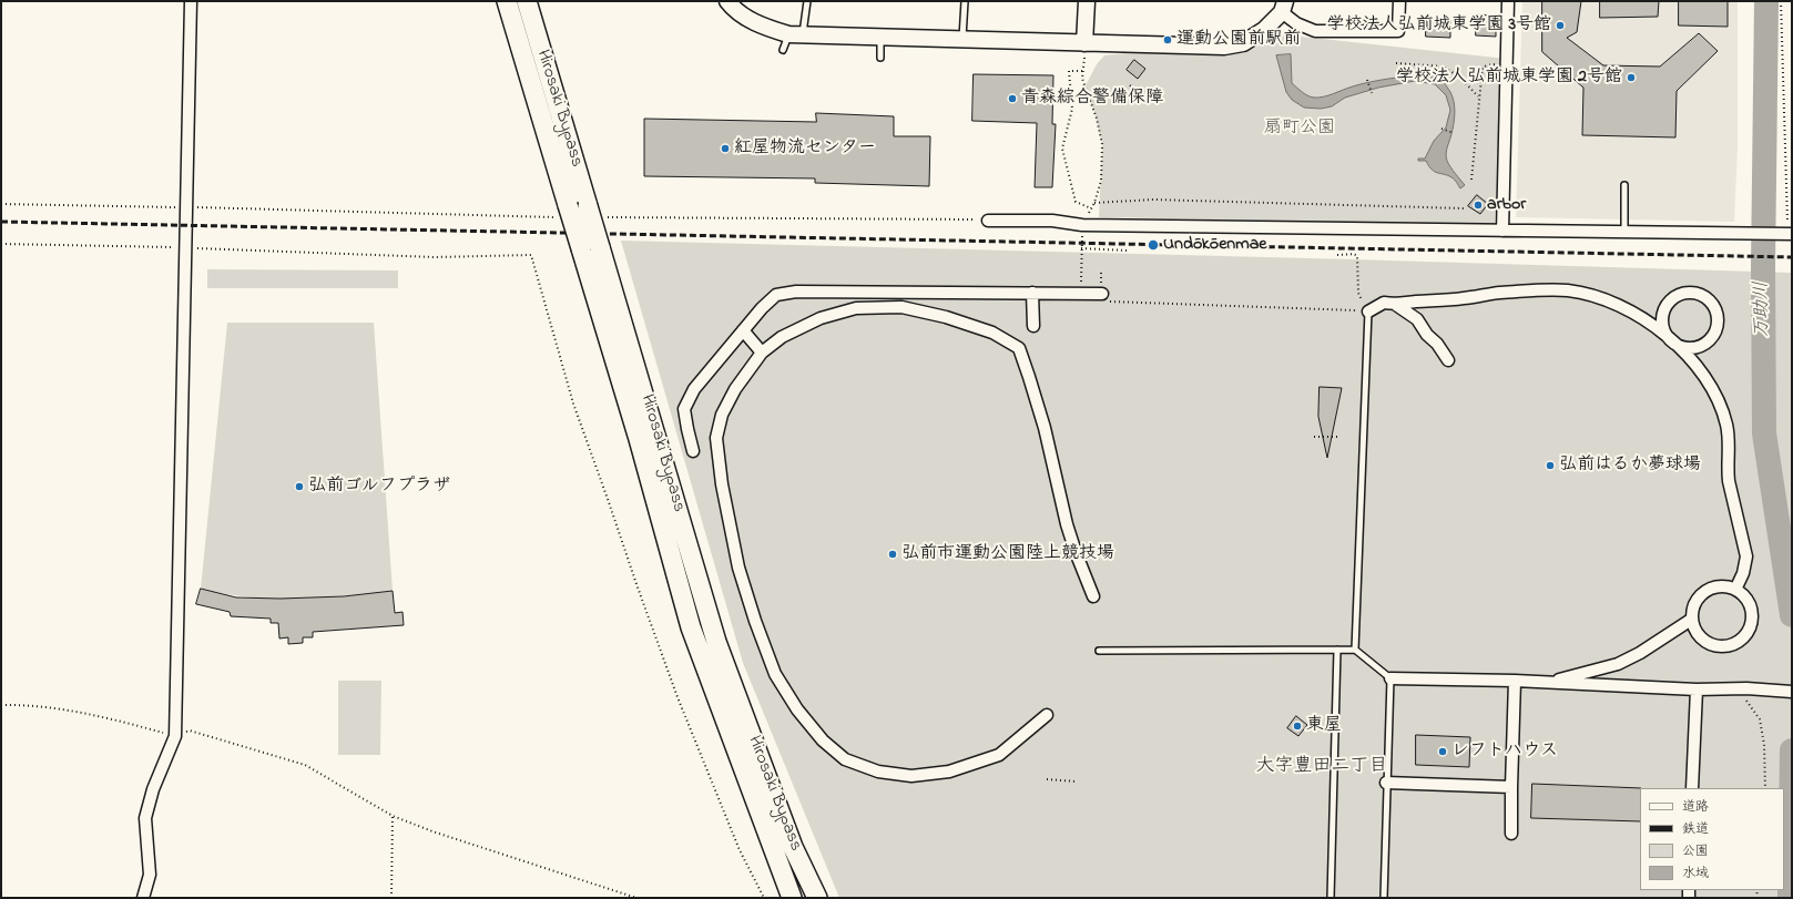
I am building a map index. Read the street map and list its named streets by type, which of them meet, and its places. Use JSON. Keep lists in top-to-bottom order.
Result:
{
  "streets": {
    "highway": ["Hirosaki Bypass"]
  },
  "districts": ["大字豊田二丁目"],
  "water": ["万助川"],
  "parks": ["扇町公園"],
  "places": [
    "学校法人弘前城東学園 3号館",
    "運動公園前駅前",
    "学校法人弘前城東学園 2号館",
    "青森綜合警備保障",
    "紅屋物流センター",
    "arbor",
    "Undōkōenmae",
    "弘前はるか夢球場",
    "弘前ゴルフプラザ",
    "弘前市運動公園陸上競技場",
    "東屋",
    "レフトハウス"
  ],
  "legend": [
    "道路",
    "鉄道",
    "公園",
    "水域"
  ]
}
